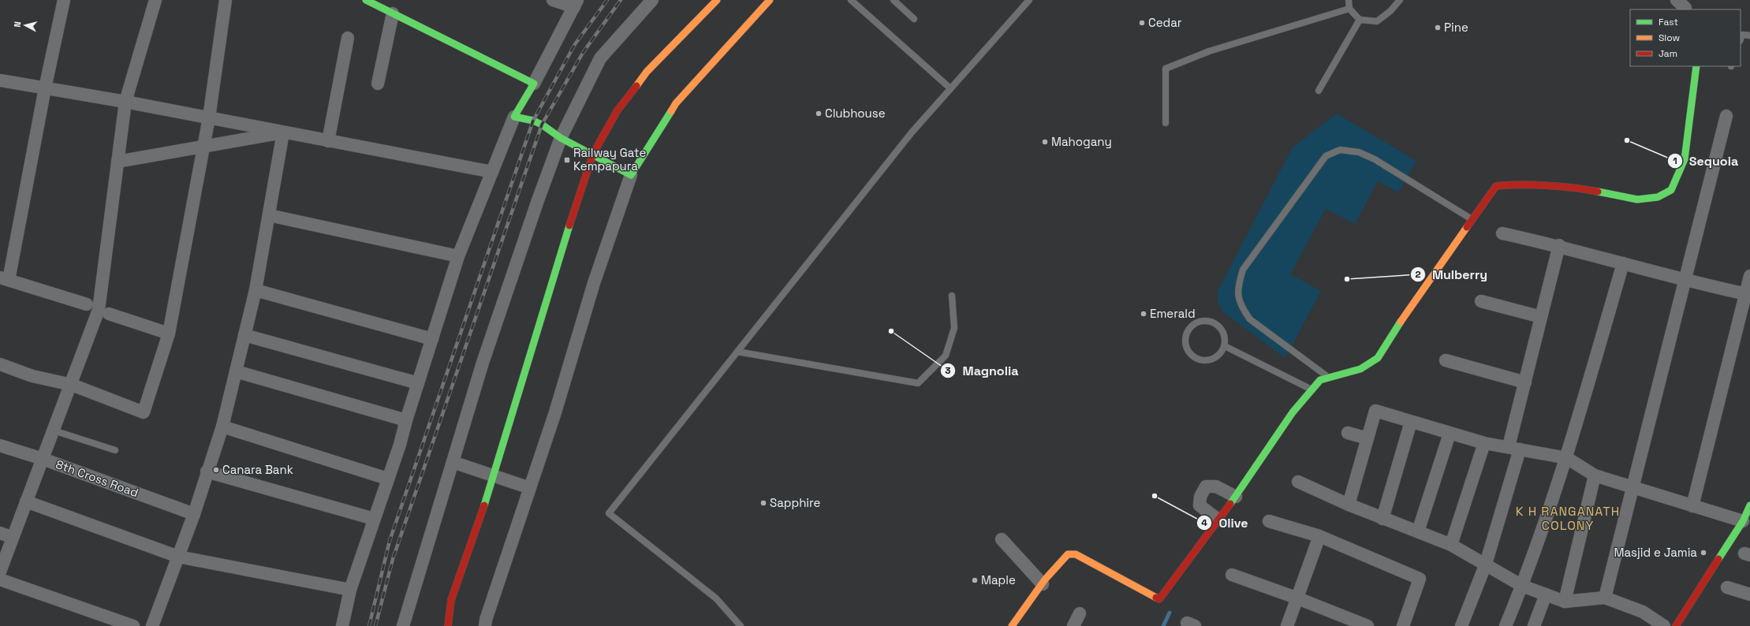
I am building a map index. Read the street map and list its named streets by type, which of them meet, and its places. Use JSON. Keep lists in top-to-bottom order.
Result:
{
  "streets": {
    "street": ["8th Cross Road"]
  },
  "districts": ["K H RANGANATH COLONY"],
  "places": {
    "other": [
      "Cedar",
      "Pine",
      "Clubhouse",
      "Sequoia",
      "Mahogany",
      "Mulberry",
      "Emerald",
      "Magnolia",
      "Canara Bank",
      "Olive",
      "Sapphire",
      "Masjid e Jamia",
      "Maple"
    ],
    "transit": ["Railway Gate Kempapura"]
  },
  "legend": ["Fast", "Slow", "Jam"],
  "north": "left"
}
